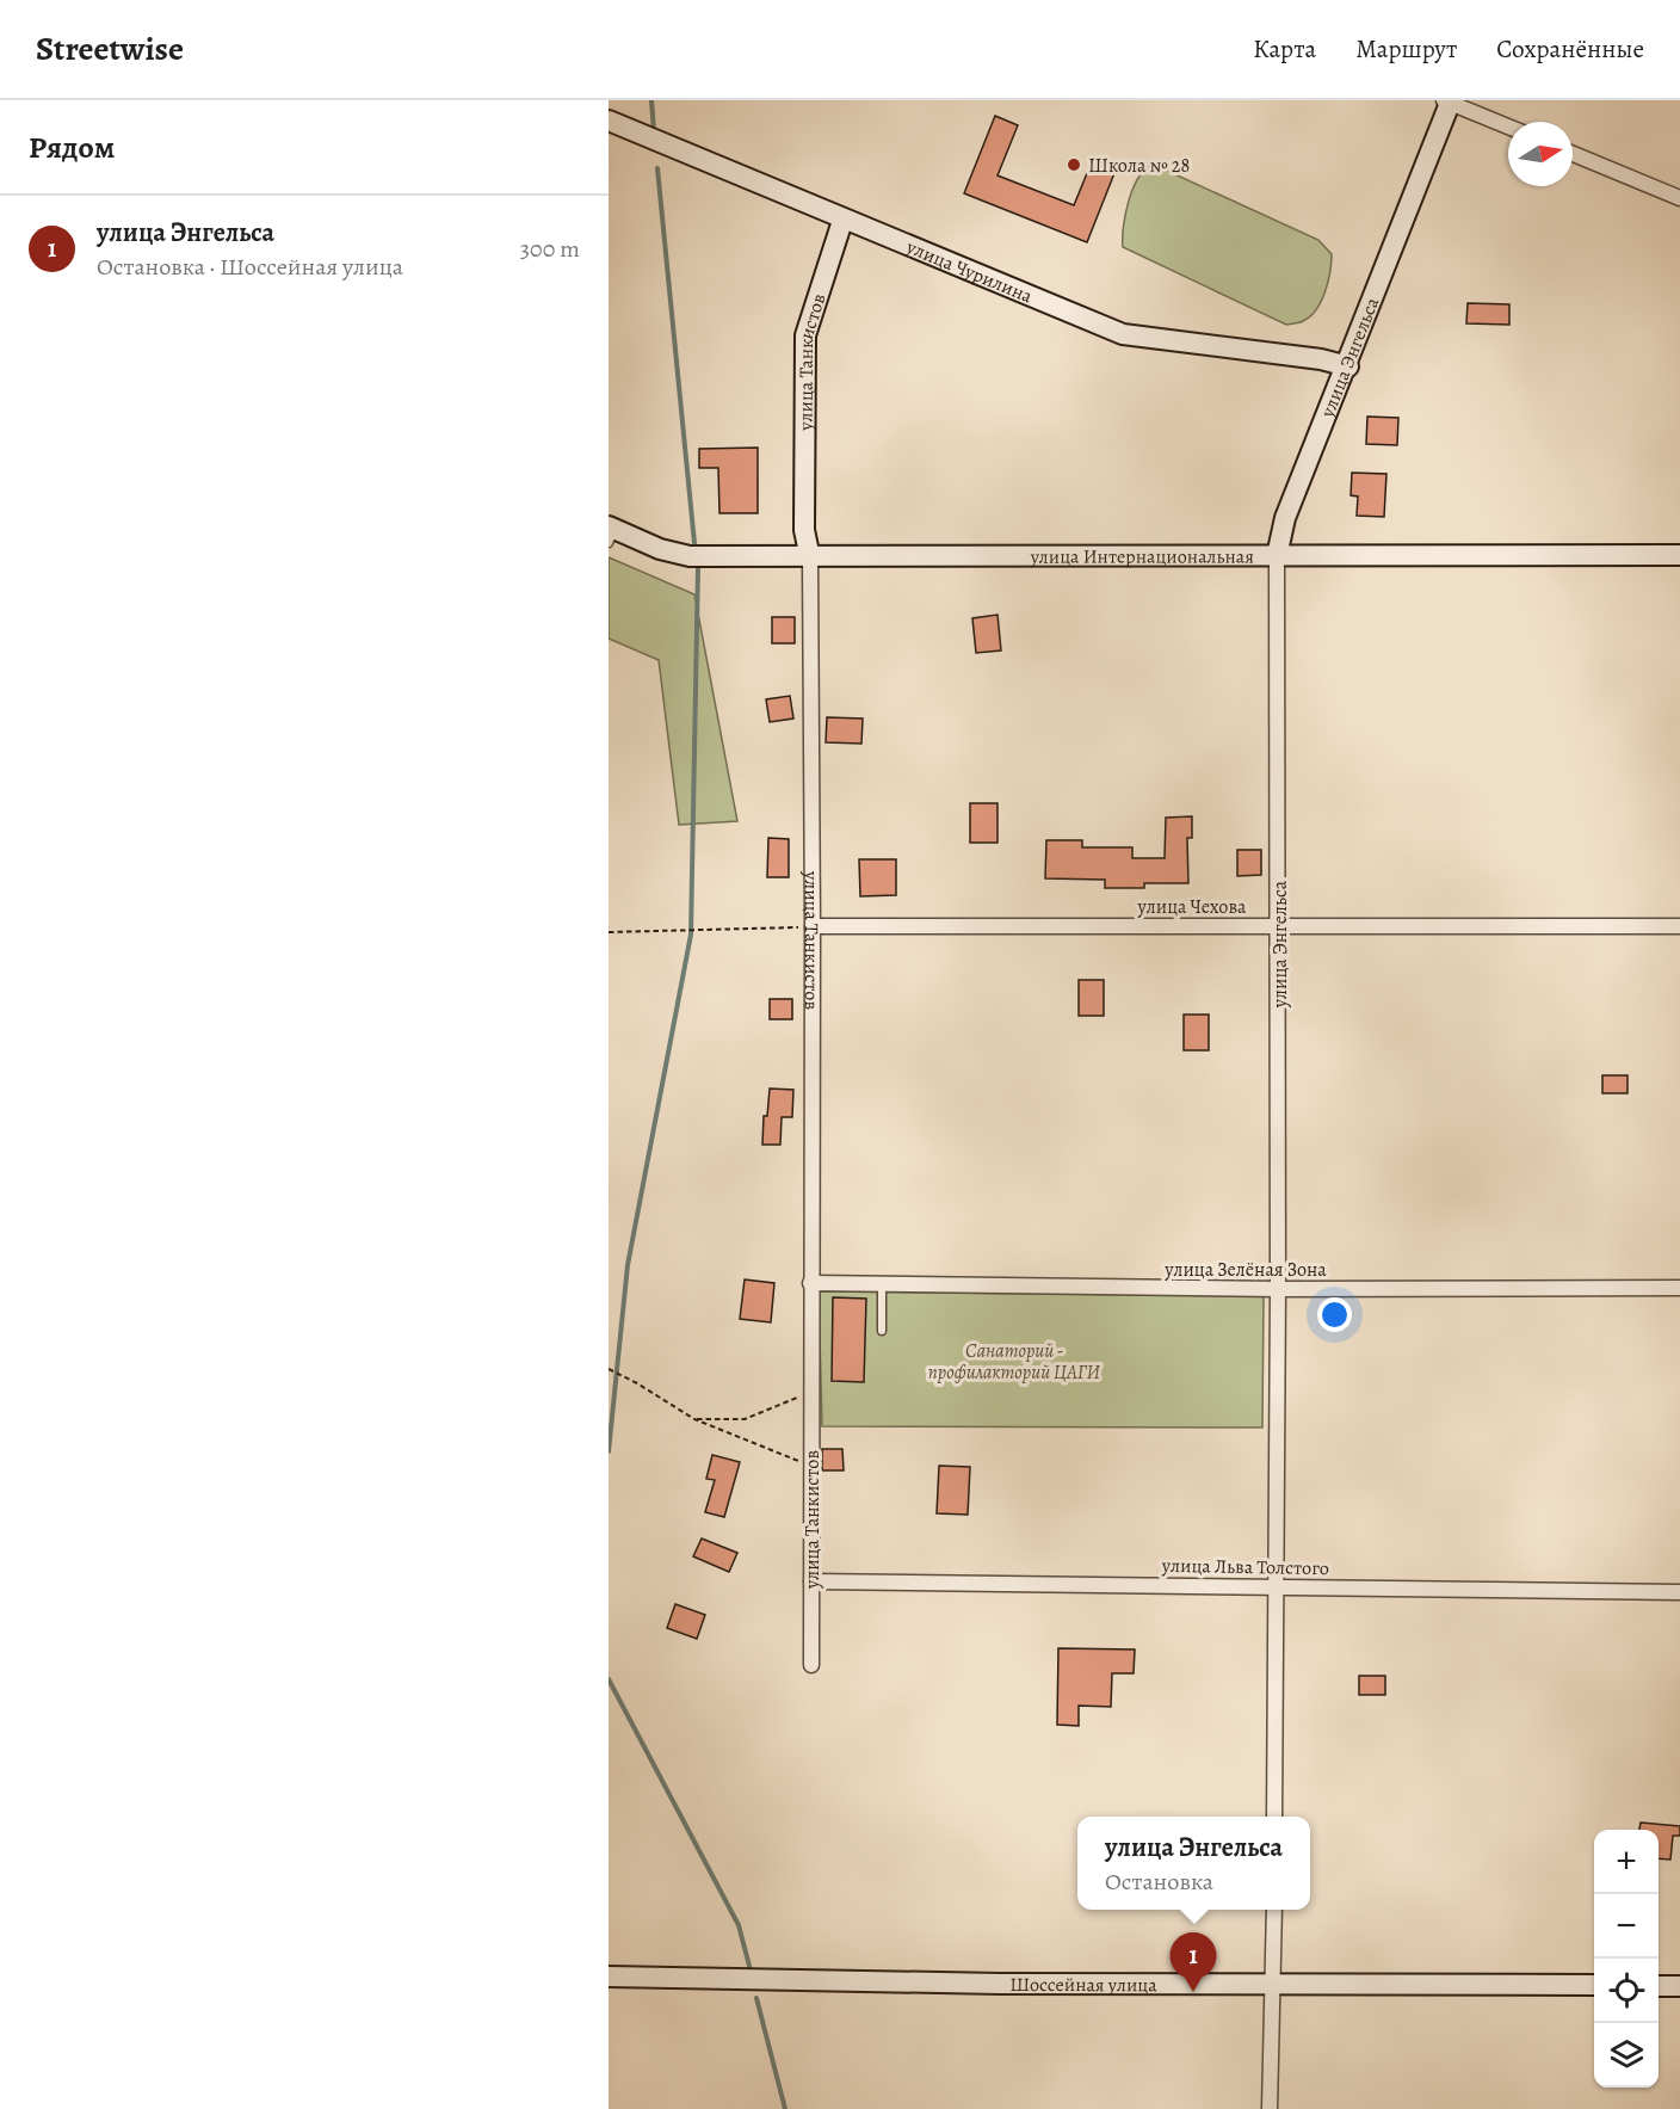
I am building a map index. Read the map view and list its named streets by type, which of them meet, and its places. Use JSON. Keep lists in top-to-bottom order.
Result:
{
  "streets": {
    "main road": [
      "улица Чурилина",
      "улица Энгельса",
      "улица Танкистов",
      "улица Интернациональная",
      "Шоссейная улица"
    ],
    "street": ["улица Чехова", "улица Зелёная Зона", "улица Льва Толстого"]
  },
  "crossings": [
    ["улица Чурилина", "улица Энгельса"],
    ["улица Чурилина", "улица Танкистов"],
    ["улица Энгельса", "улица Интернациональная"],
    ["улица Энгельса", "улица Чехова"],
    ["улица Энгельса", "улица Зелёная Зона"],
    ["улица Энгельса", "улица Льва Толстого"],
    ["улица Танкистов", "улица Интернациональная"],
    ["улица Танкистов", "улица Чехова"],
    ["улица Танкистов", "улица Зелёная Зона"],
    ["улица Танкистов", "улица Льва Толстого"]
  ],
  "parks": ["Санаторий - профилакторий ЦАГИ"],
  "places": ["Школа № 28"],
  "north": "right",
  "page": {
    "header": "Streetwise",
    "nav": ["Карта", "Маршрут", "Сохранённые"],
    "heading": "Рядом",
    "list": [
      {
        "mark": "1",
        "name": "улица Энгельса",
        "note": "Остановка · Шоссейная улица",
        "value": "300 m"
      }
    ],
    "popup": ["улица Энгельса", "Остановка"],
    "map_buttons": ["+", "−"],
    "pins": "1"
  }
}
